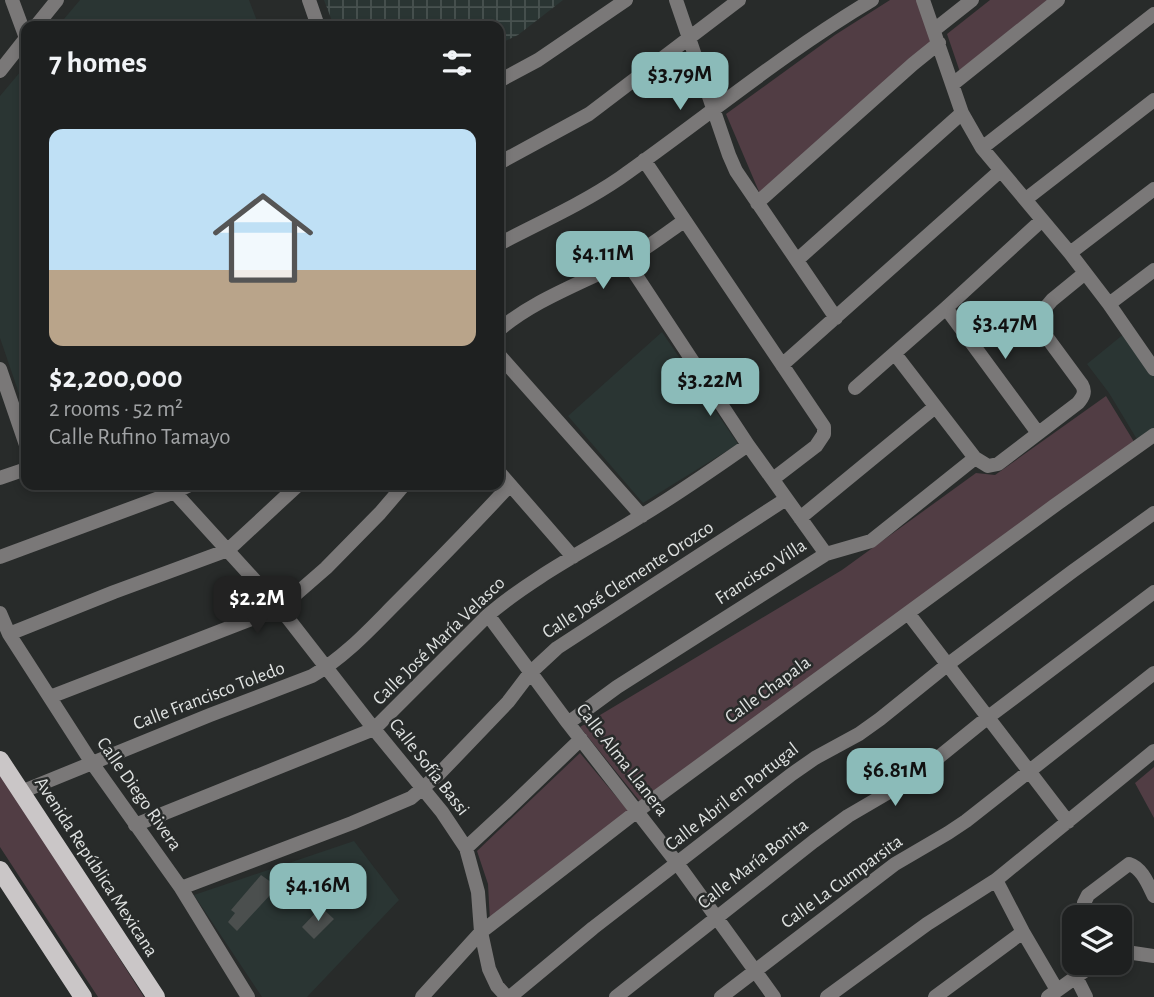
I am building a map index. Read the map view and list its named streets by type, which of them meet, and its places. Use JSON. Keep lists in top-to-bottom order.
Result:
{
  "streets": {
    "main road": ["Avenida República Mexicana"],
    "street": [
      "Francisco Villa",
      "Calle José Clemente Orozco",
      "Calle José María Velasco",
      "Calle Chapala",
      "Calle Francisco Toledo",
      "Calle Alma Llanera",
      "Calle Sofía Bassi",
      "Calle Diego Rivera",
      "Calle Abril en Portugal",
      "Calle María Bonita",
      "Calle La Cumparsita"
    ]
  },
  "crossings": [
    ["Francisco Villa", "Calle Alma Llanera"],
    ["Calle José Clemente Orozco", "Calle Alma Llanera"],
    ["Calle José Clemente Orozco", "Calle Sofía Bassi"],
    ["Calle José Clemente Orozco", "Calle Diego Rivera"],
    ["Calle José María Velasco", "Calle Alma Llanera"],
    ["Calle José María Velasco", "Calle Sofía Bassi"],
    ["Calle José María Velasco", "Calle Diego Rivera"],
    ["Calle Chapala", "Calle Alma Llanera"],
    ["Calle Chapala", "Calle Sofía Bassi"],
    ["Calle Francisco Toledo", "Calle Sofía Bassi"],
    ["Calle Francisco Toledo", "Calle Diego Rivera"],
    ["Calle Francisco Toledo", "Avenida República Mexicana"],
    ["Calle Alma Llanera", "Calle Abril en Portugal"],
    ["Calle Alma Llanera", "Calle María Bonita"],
    ["Calle Alma Llanera", "Calle La Cumparsita"],
    ["Calle Sofía Bassi", "Calle Abril en Portugal"]
  ],
  "page": {
    "heading": "7 homes",
    "price": [
      "$3.79M",
      "$4.11M",
      "$3.47M",
      "$3.22M",
      "$2.2M",
      "$6.81M",
      "$4.16M"
    ],
    "list": [
      {
        "name": "$2,200,000",
        "note": "2 rooms · 52 m² · Calle Rufino Tamayo"
      }
    ]
  }
}
